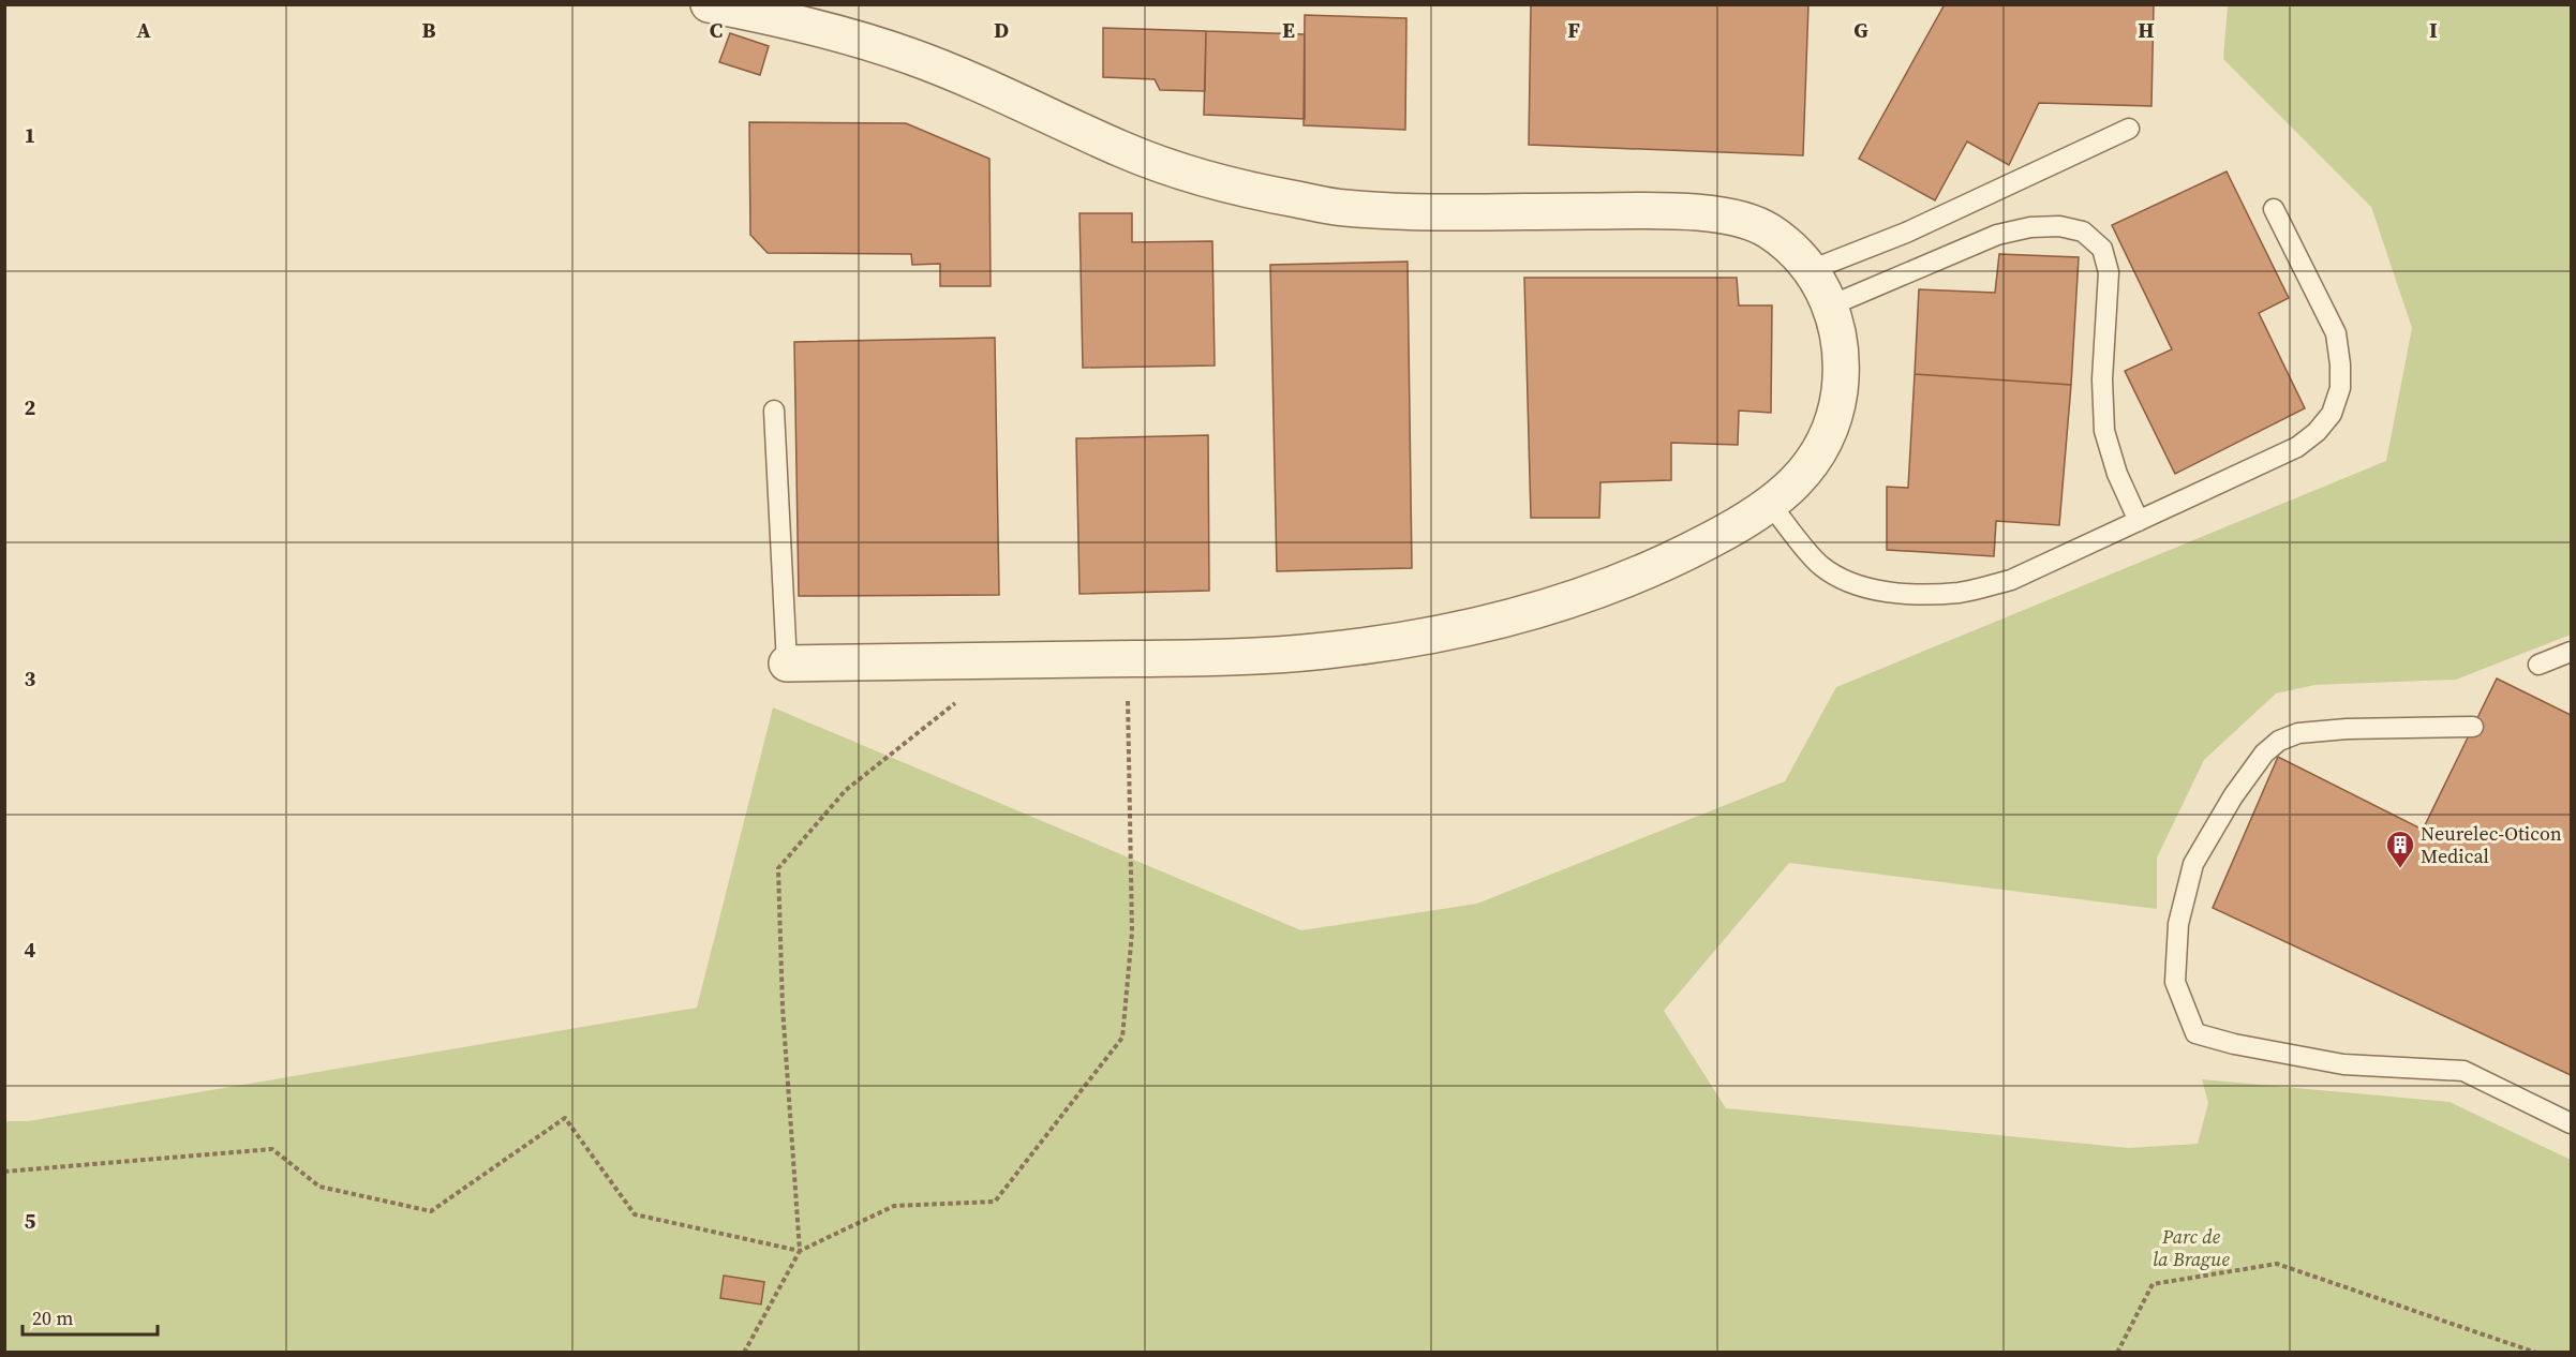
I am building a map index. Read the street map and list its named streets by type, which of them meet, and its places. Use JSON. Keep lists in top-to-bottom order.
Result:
{
  "parks": ["Parc de la Brague"],
  "places": {
    "building": ["Neurelec-Oticon Medical"]
  },
  "scale_bar": "20 m",
  "grid": {
    "columns": [
      "A",
      "B",
      "C",
      "D",
      "E",
      "F",
      "G",
      "H",
      "I"
    ],
    "rows": [
      "1",
      "2",
      "3",
      "4",
      "5"
    ]
  }
}
